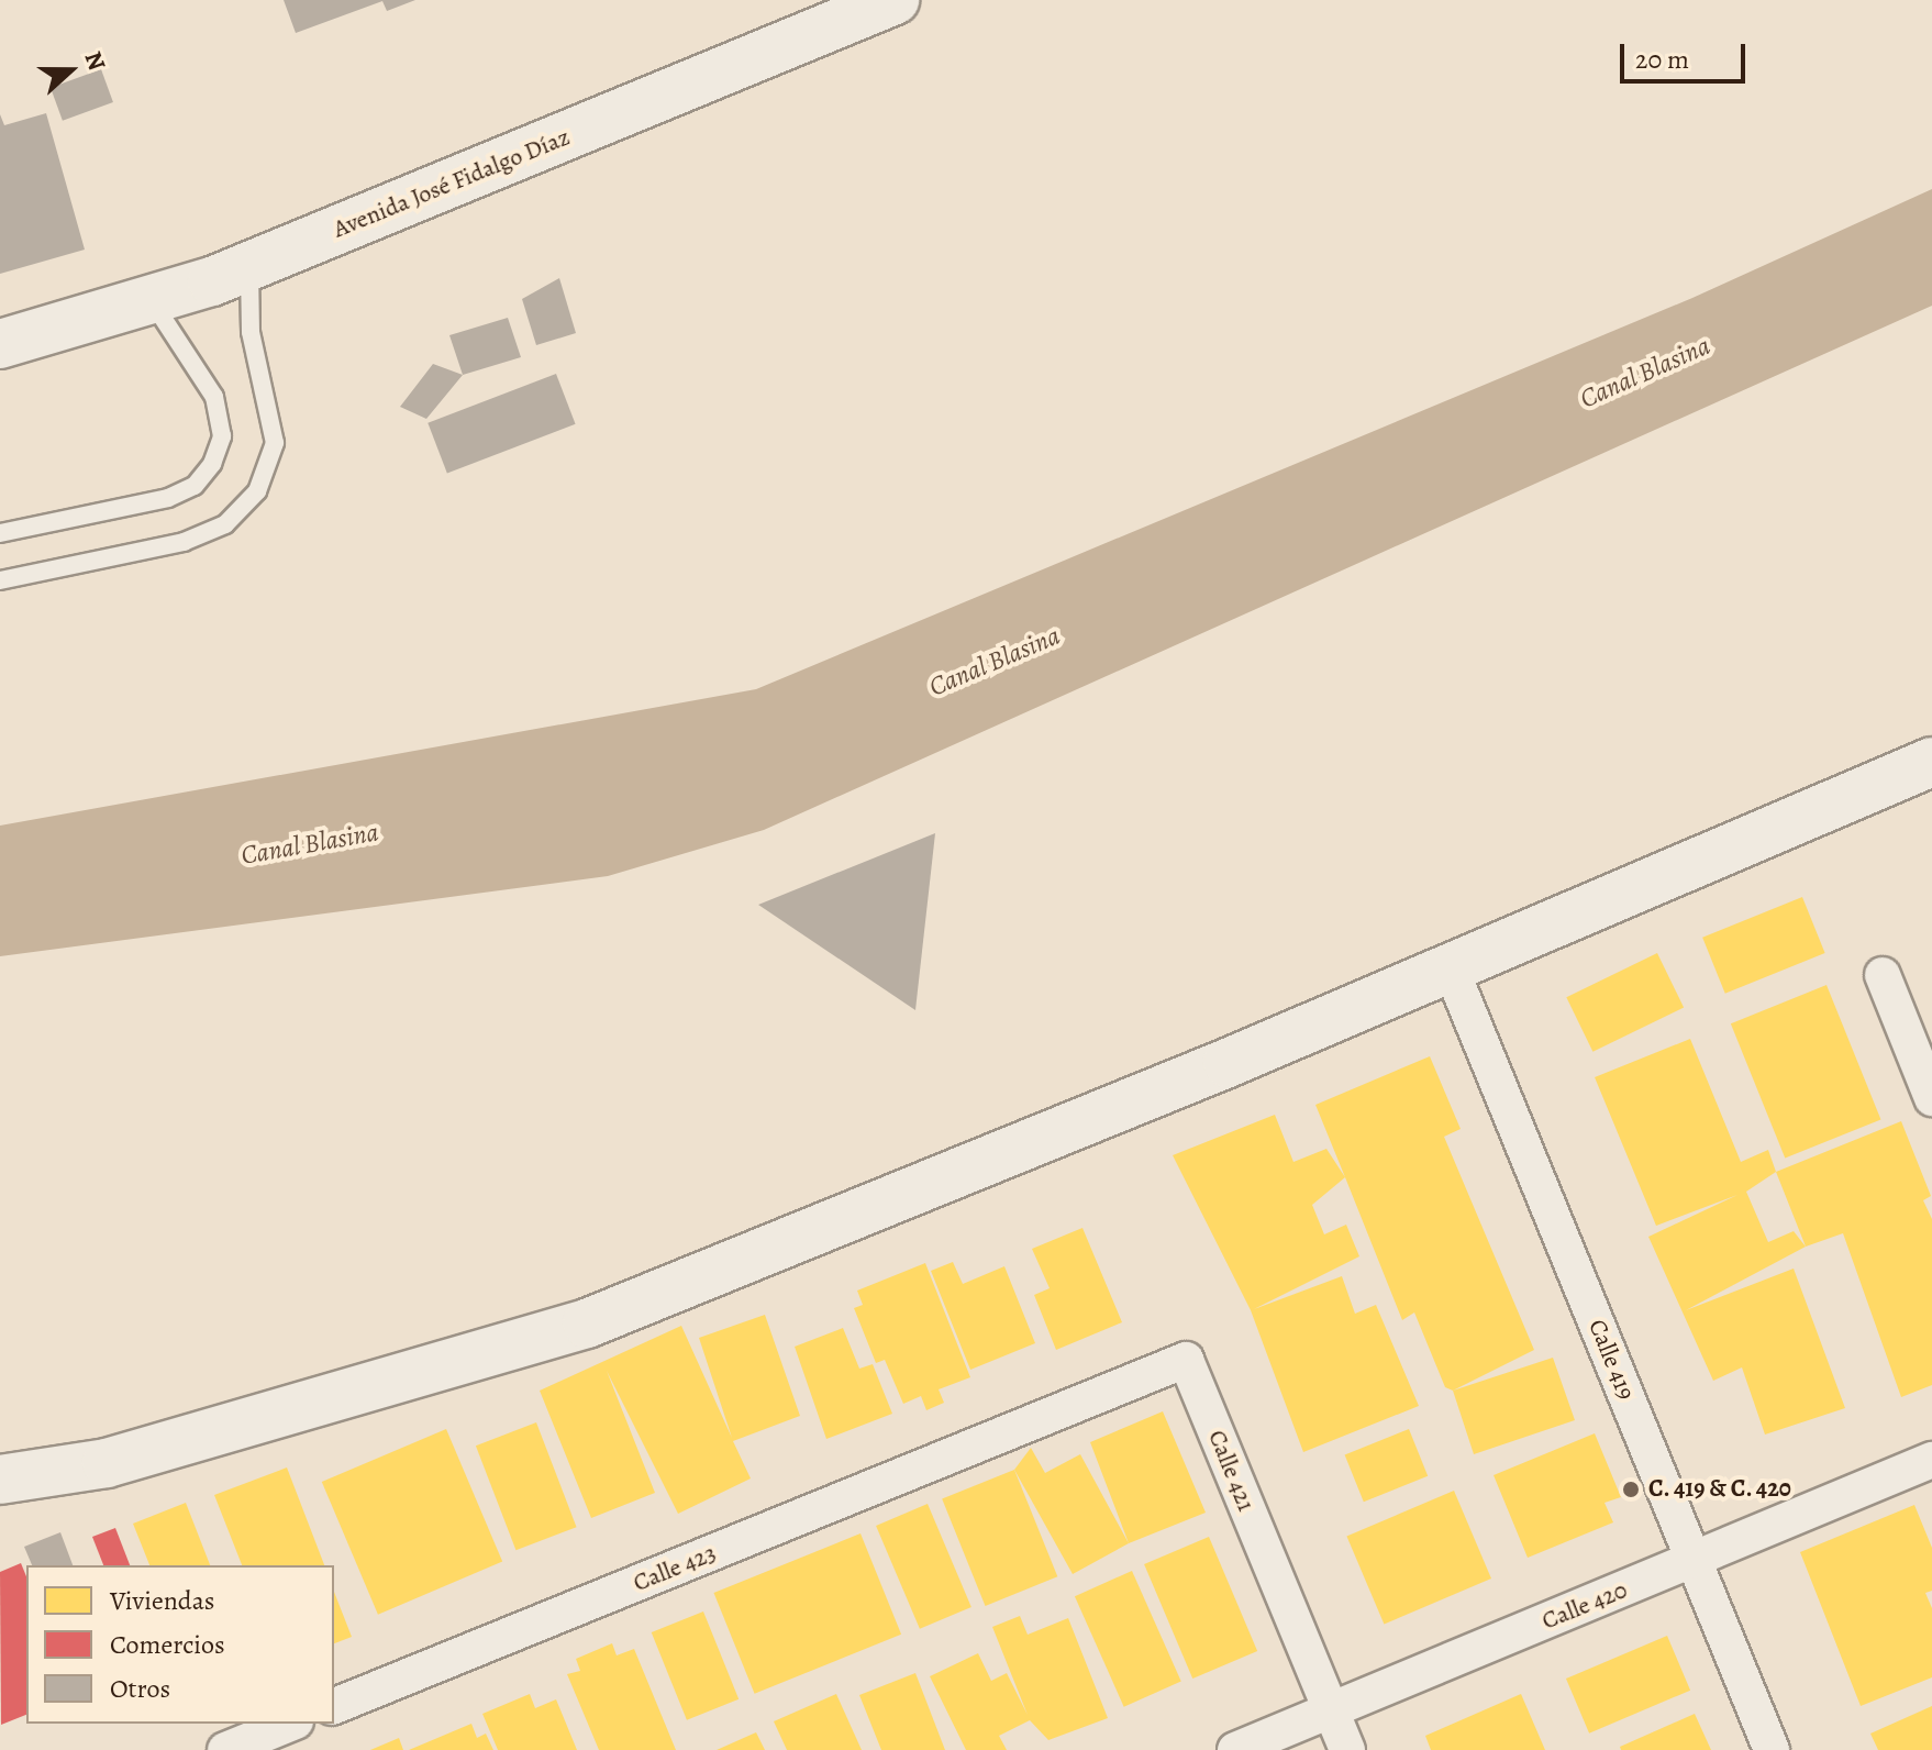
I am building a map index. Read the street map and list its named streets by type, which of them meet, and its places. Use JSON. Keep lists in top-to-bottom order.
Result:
{
  "streets": {
    "street": [
      "Avenida José Fidalgo Díaz",
      "Calle 419",
      "Calle 421",
      "Calle 423",
      "Calle 420"
    ]
  },
  "crossings": [
    ["Calle 419", "Calle 420"],
    ["Calle 421", "Calle 423"],
    ["Calle 421", "Calle 420"]
  ],
  "water": ["Canal Blasina"],
  "places": ["C. 419 & C. 420"],
  "legend": ["Viviendas", "Comercios", "Otros"],
  "scale_bar": "20 m",
  "north": "right"
}
